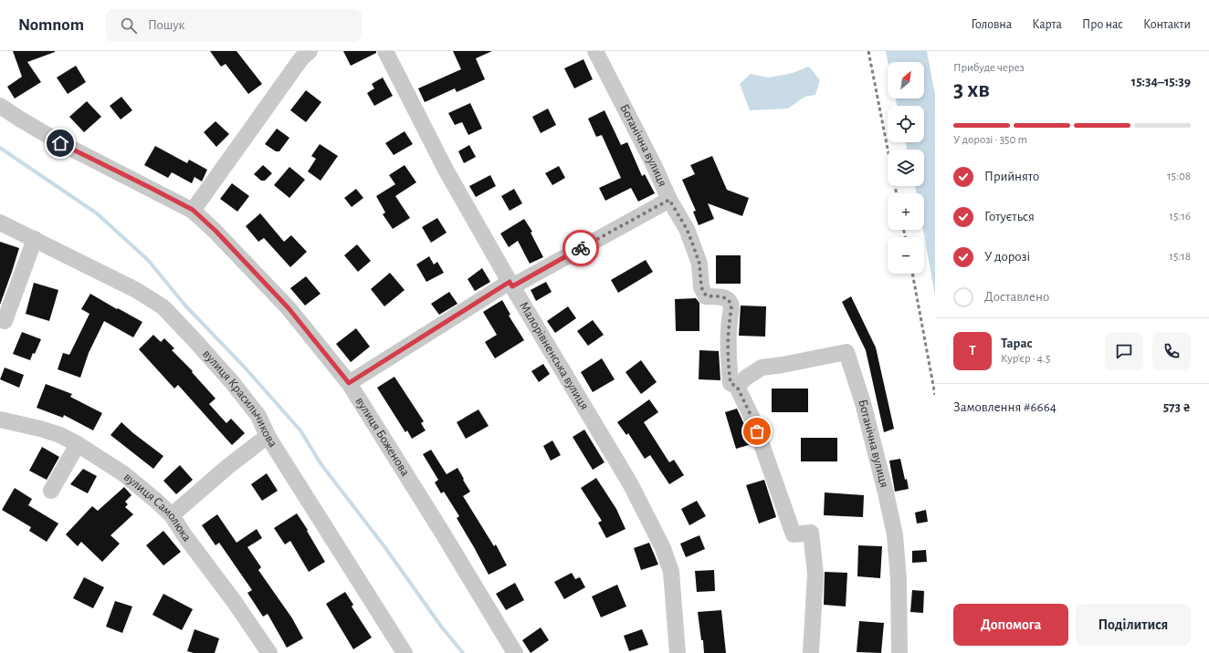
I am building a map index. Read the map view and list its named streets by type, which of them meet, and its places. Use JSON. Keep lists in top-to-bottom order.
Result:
{
  "streets": {
    "street": [
      "Ботанічна вулиця",
      "Малорівненська вулиця",
      "вулиця Красильникова",
      "вулиця Боженова",
      "вулиця Самолюка"
    ]
  },
  "north": "top right",
  "page": {
    "header": "Nomnom",
    "search": "Пошук",
    "nav": [
      "Головна",
      "Карта",
      "Про нас",
      "Контакти"
    ],
    "heading": ["3 хв", "Прибуде через", "15:34–15:39"],
    "panel": [
      "Тарас",
      "Кур’єр · 4.5",
      "Замовлення #6664",
      "573 ₴"
    ],
    "map_buttons": ["+", "−"],
    "bar": "У дорозі · 350 m",
    "list": [
      ["Прийнято", "15:08"],
      ["Готується", "15:16"],
      ["У дорозі", "15:18"],
      "Доставлено"
    ],
    "round": "Т",
    "buttons": ["Допомога", "Поділитися"]
  }
}
